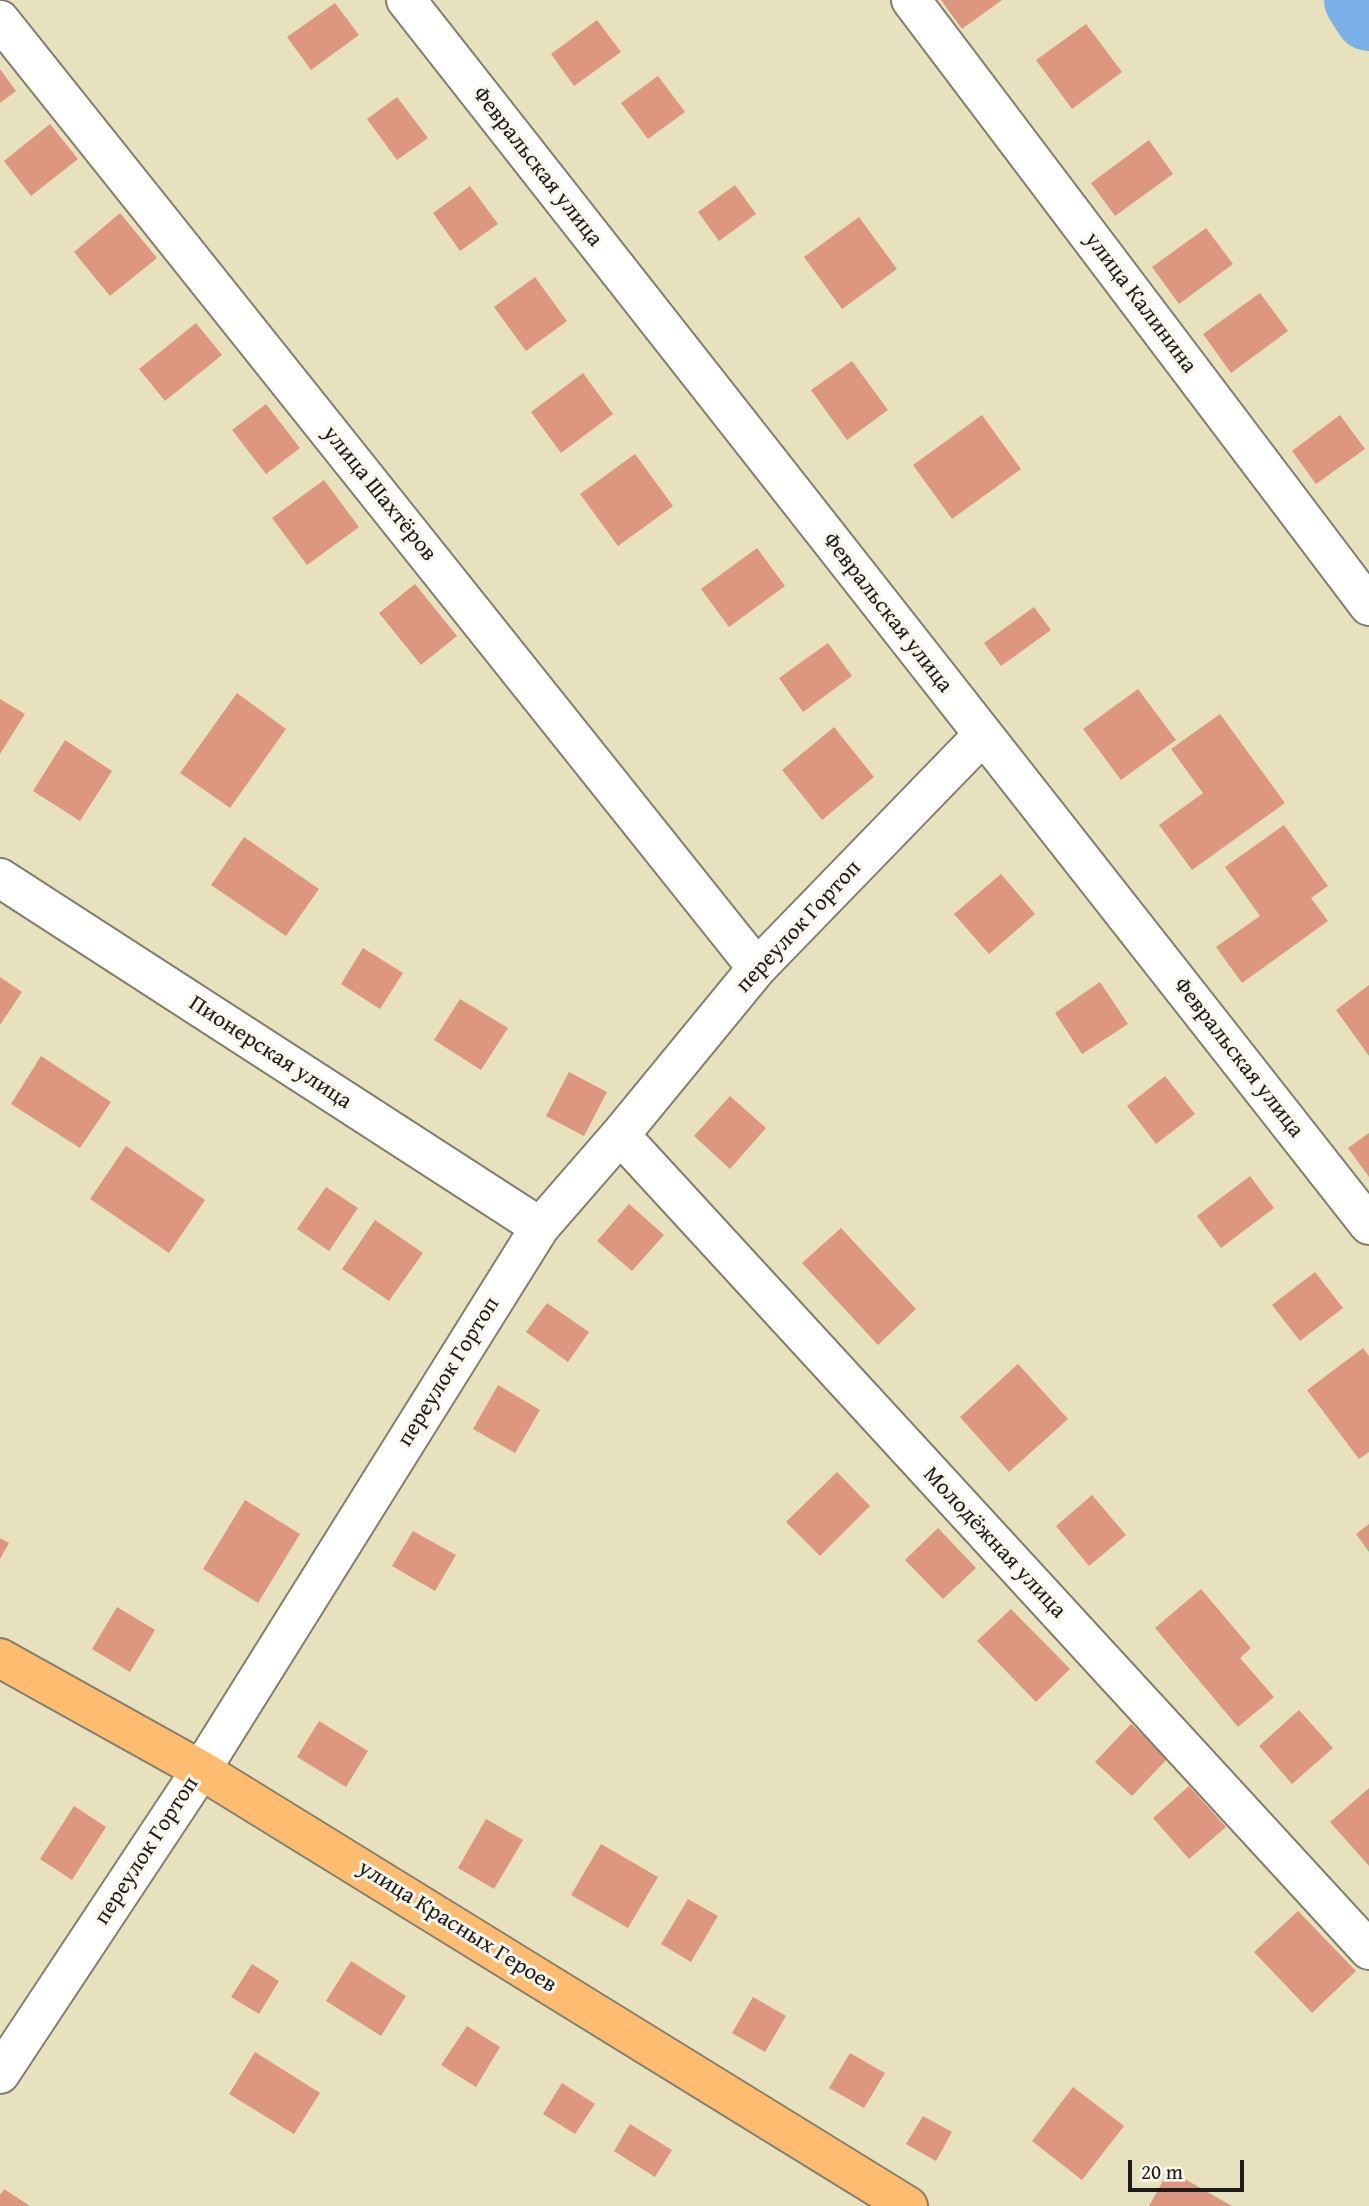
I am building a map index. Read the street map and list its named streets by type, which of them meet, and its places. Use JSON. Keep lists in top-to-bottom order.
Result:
{
  "streets": {
    "main road": ["улица Красных Героев"],
    "street": [
      "Февральская улица",
      "улица Калинина",
      "улица Шахтёров",
      "переулок Гортоп",
      "Пионерская улица",
      "Молодёжная улица"
    ]
  },
  "crossings": [
    ["Февральская улица", "переулок Гортоп"],
    ["улица Шахтёров", "переулок Гортоп"],
    ["переулок Гортоп", "Пионерская улица"],
    ["переулок Гортоп", "Молодёжная улица"],
    ["переулок Гортоп", "улица Красных Героев"]
  ],
  "scale_bar": "20 m"
}
